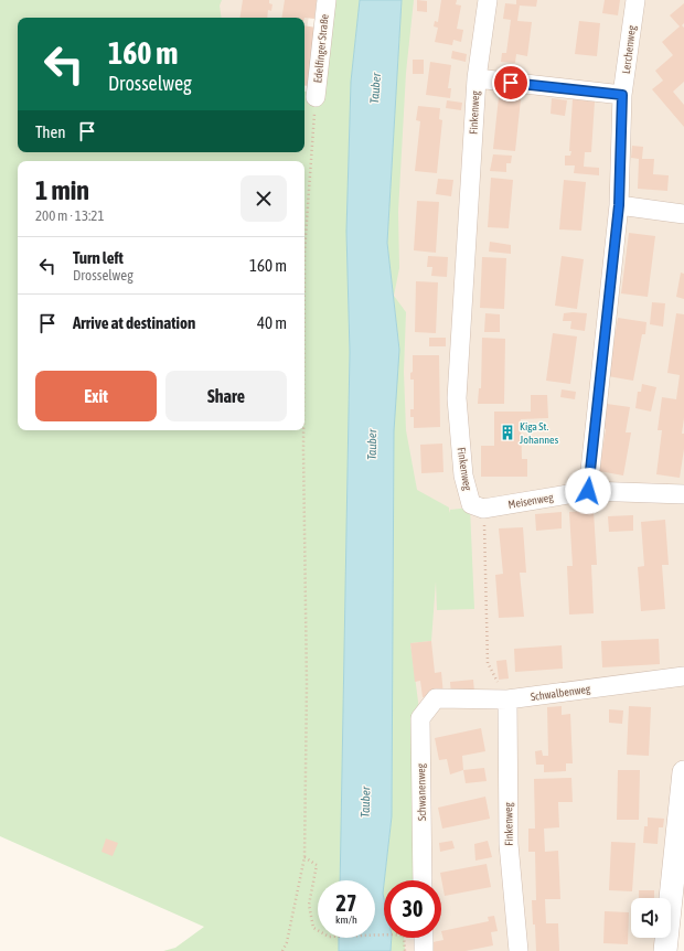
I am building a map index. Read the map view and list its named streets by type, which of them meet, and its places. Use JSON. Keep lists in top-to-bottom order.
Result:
{
  "streets": {
    "street": [
      "Edelfinger Straße",
      "Lerchenweg",
      "Finkenweg",
      "Meisenweg",
      "Schwalbenweg",
      "Schwanenweg"
    ]
  },
  "crossings": [
    ["Lerchenweg", "Meisenweg"],
    ["Finkenweg", "Meisenweg"],
    ["Finkenweg", "Schwalbenweg"],
    ["Schwalbenweg", "Schwanenweg"]
  ],
  "water": ["Tauber"],
  "places": {
    "building": ["Kiga St. Johannes"]
  },
  "page": {
    "turn": ["160 m", "Drosselweg"],
    "then": "Then",
    "heading": ["1 min", "200 m · 13:21"],
    "list": [
      {
        "name": "Turn left",
        "note": "Drosselweg",
        "value": "160 m"
      },
      {
        "name": "Arrive at destination",
        "value": "40 m"
      }
    ],
    "buttons": ["Exit", "Share"],
    "speed": "27 km/h",
    "limit": "30"
  }
}
